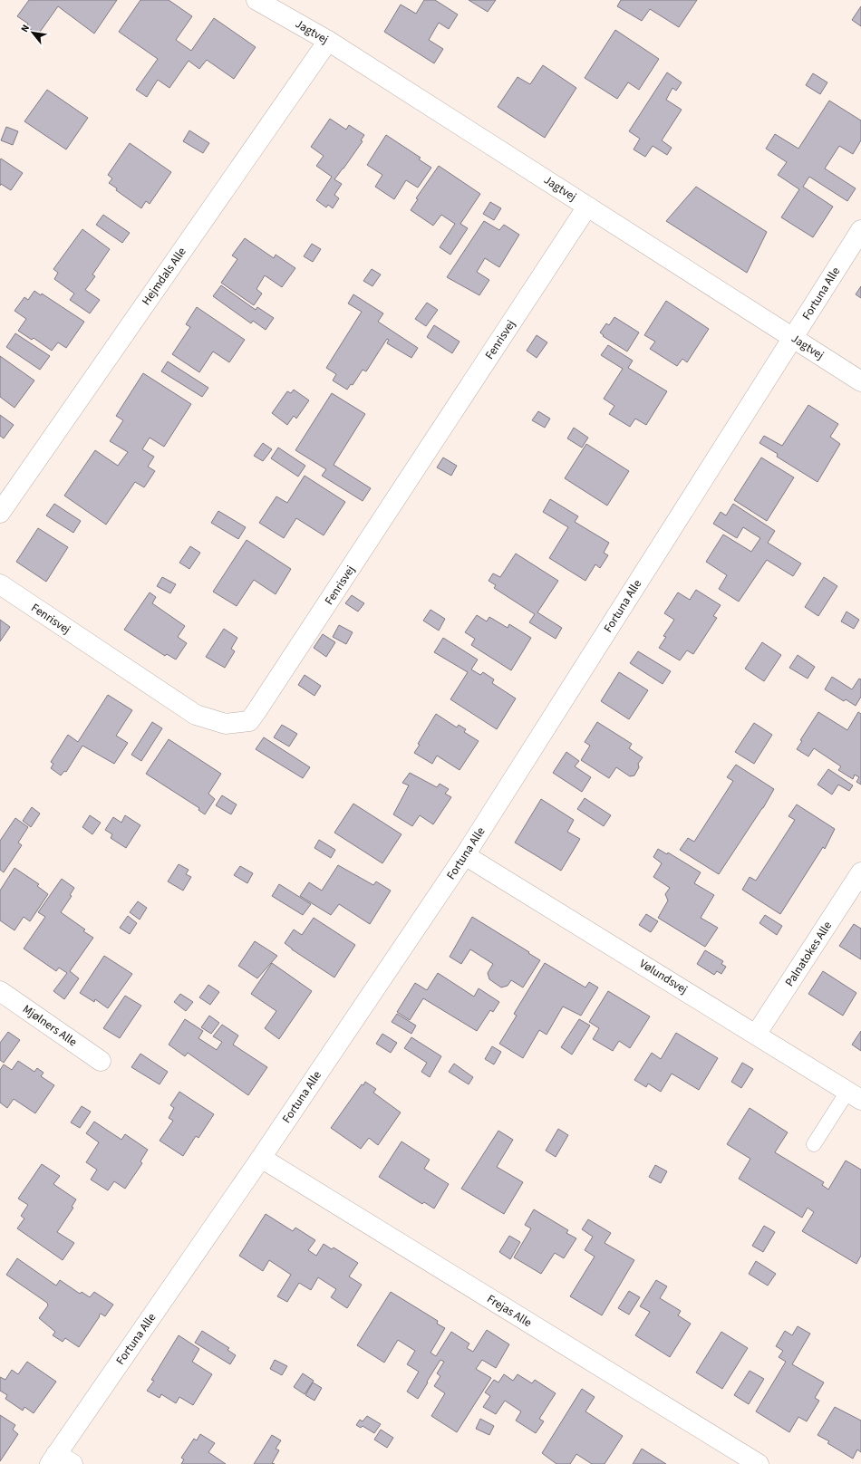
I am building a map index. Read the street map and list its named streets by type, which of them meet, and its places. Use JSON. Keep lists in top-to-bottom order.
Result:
{
  "streets": {
    "street": [
      "Jagtvej",
      "Hejmdals Alle",
      "Fortuna Alle",
      "Fenrisvej",
      "Palnatokes Alle",
      "Vølundsvej",
      "Mjølners Alle",
      "Frejas Alle"
    ]
  },
  "crossings": [
    ["Jagtvej", "Hejmdals Alle"],
    ["Jagtvej", "Fortuna Alle"],
    ["Jagtvej", "Fenrisvej"],
    ["Fortuna Alle", "Vølundsvej"],
    ["Fortuna Alle", "Frejas Alle"],
    ["Palnatokes Alle", "Vølundsvej"]
  ],
  "north": "top left"
}
